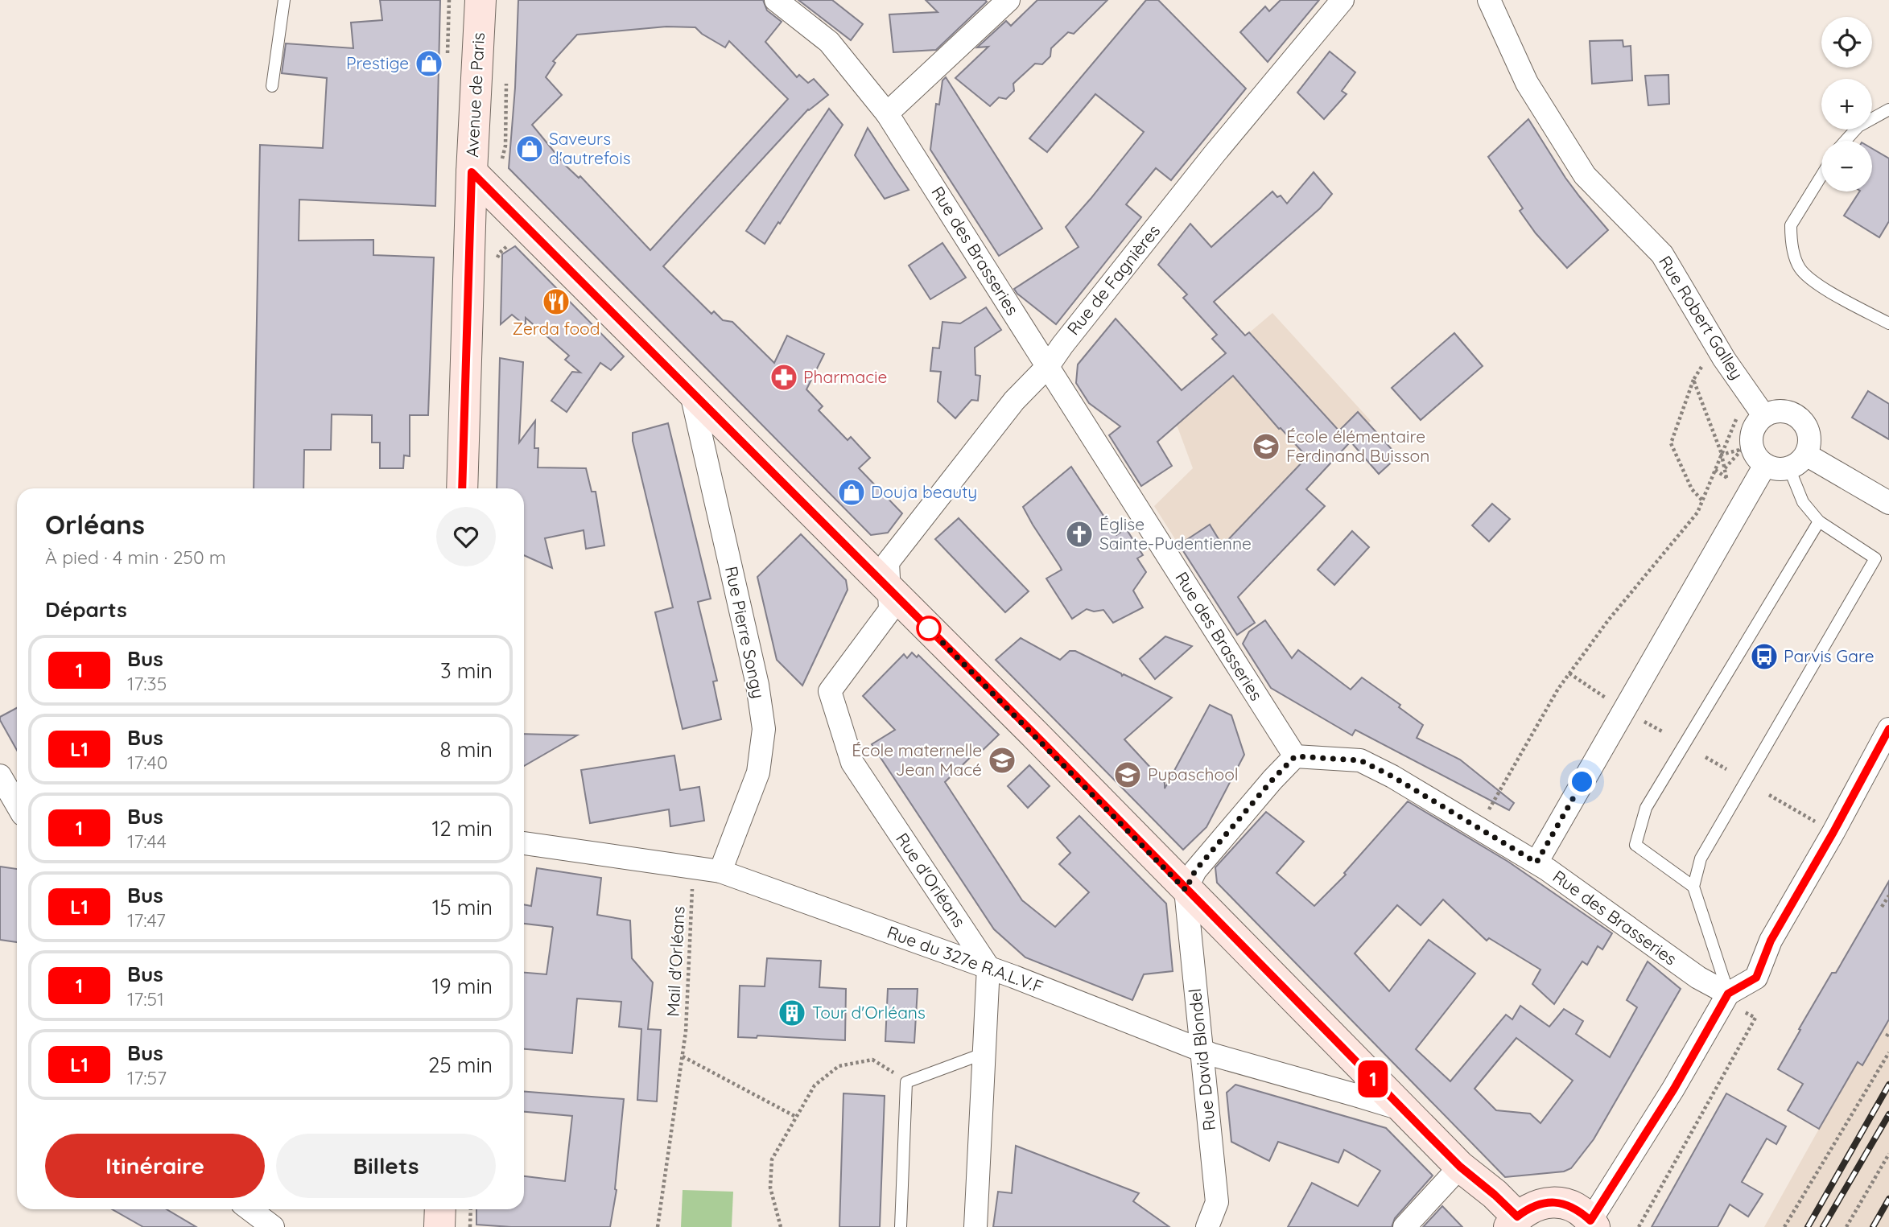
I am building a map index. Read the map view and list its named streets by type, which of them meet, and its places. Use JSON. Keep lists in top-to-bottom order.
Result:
{
  "streets": {
    "main road": ["Avenue de Paris"],
    "street": [
      "Rue des Brasseries",
      "Rue de Fagnières",
      "Rue Robert Galley",
      "Rue Pierre Songy",
      "Rue d'Orléans",
      "Rue du 327e R.A.L.V.F",
      "Rue David Blondel"
    ],
    "path": ["Mail d'Orléans"]
  },
  "crossings": [
    ["Rue des Brasseries", "Rue de Fagnières"],
    ["Rue de Fagnières", "Rue d'Orléans"],
    ["Rue Pierre Songy", "Rue du 327e R.A.L.V.F"],
    ["Rue d'Orléans", "Rue du 327e R.A.L.V.F"],
    ["Rue du 327e R.A.L.V.F", "Mail d'Orléans"],
    ["Rue du 327e R.A.L.V.F", "Rue David Blondel"]
  ],
  "places": {
    "shop": ["Prestige", "Saveurs d'autrefois", "Douja beauty"],
    "restaurant": ["Zerda food"],
    "pharmacy": ["Pharmacie"],
    "school or university": ["École élémentaire Ferdinand Buisson", "École maternelle Jean Macé", "Pupaschool"],
    "church": ["Église Sainte-Pudentienne"],
    "bus stop": ["Parvis Gare"],
    "building": ["Tour d'Orléans"]
  },
  "lines": ["bus line 1"],
  "page": {
    "on_map": "1",
    "map_buttons": ["+", "−"],
    "heading": [
      ["Orléans", "À pied · 4 min · 250 m"],
      "Départs"
    ],
    "list": [
      {
        "mark": "1",
        "name": "Bus",
        "note": "17:35",
        "value": "3 min"
      },
      {
        "mark": "L1",
        "name": "Bus",
        "note": "17:40",
        "value": "8 min"
      },
      {
        "mark": "1",
        "name": "Bus",
        "note": "17:44",
        "value": "12 min"
      },
      {
        "mark": "L1",
        "name": "Bus",
        "note": "17:47",
        "value": "15 min"
      },
      {
        "mark": "1",
        "name": "Bus",
        "note": "17:51",
        "value": "19 min"
      },
      {
        "mark": "L1",
        "name": "Bus",
        "note": "17:57",
        "value": "25 min"
      }
    ],
    "buttons": ["Itinéraire", "Billets"]
  }
}
